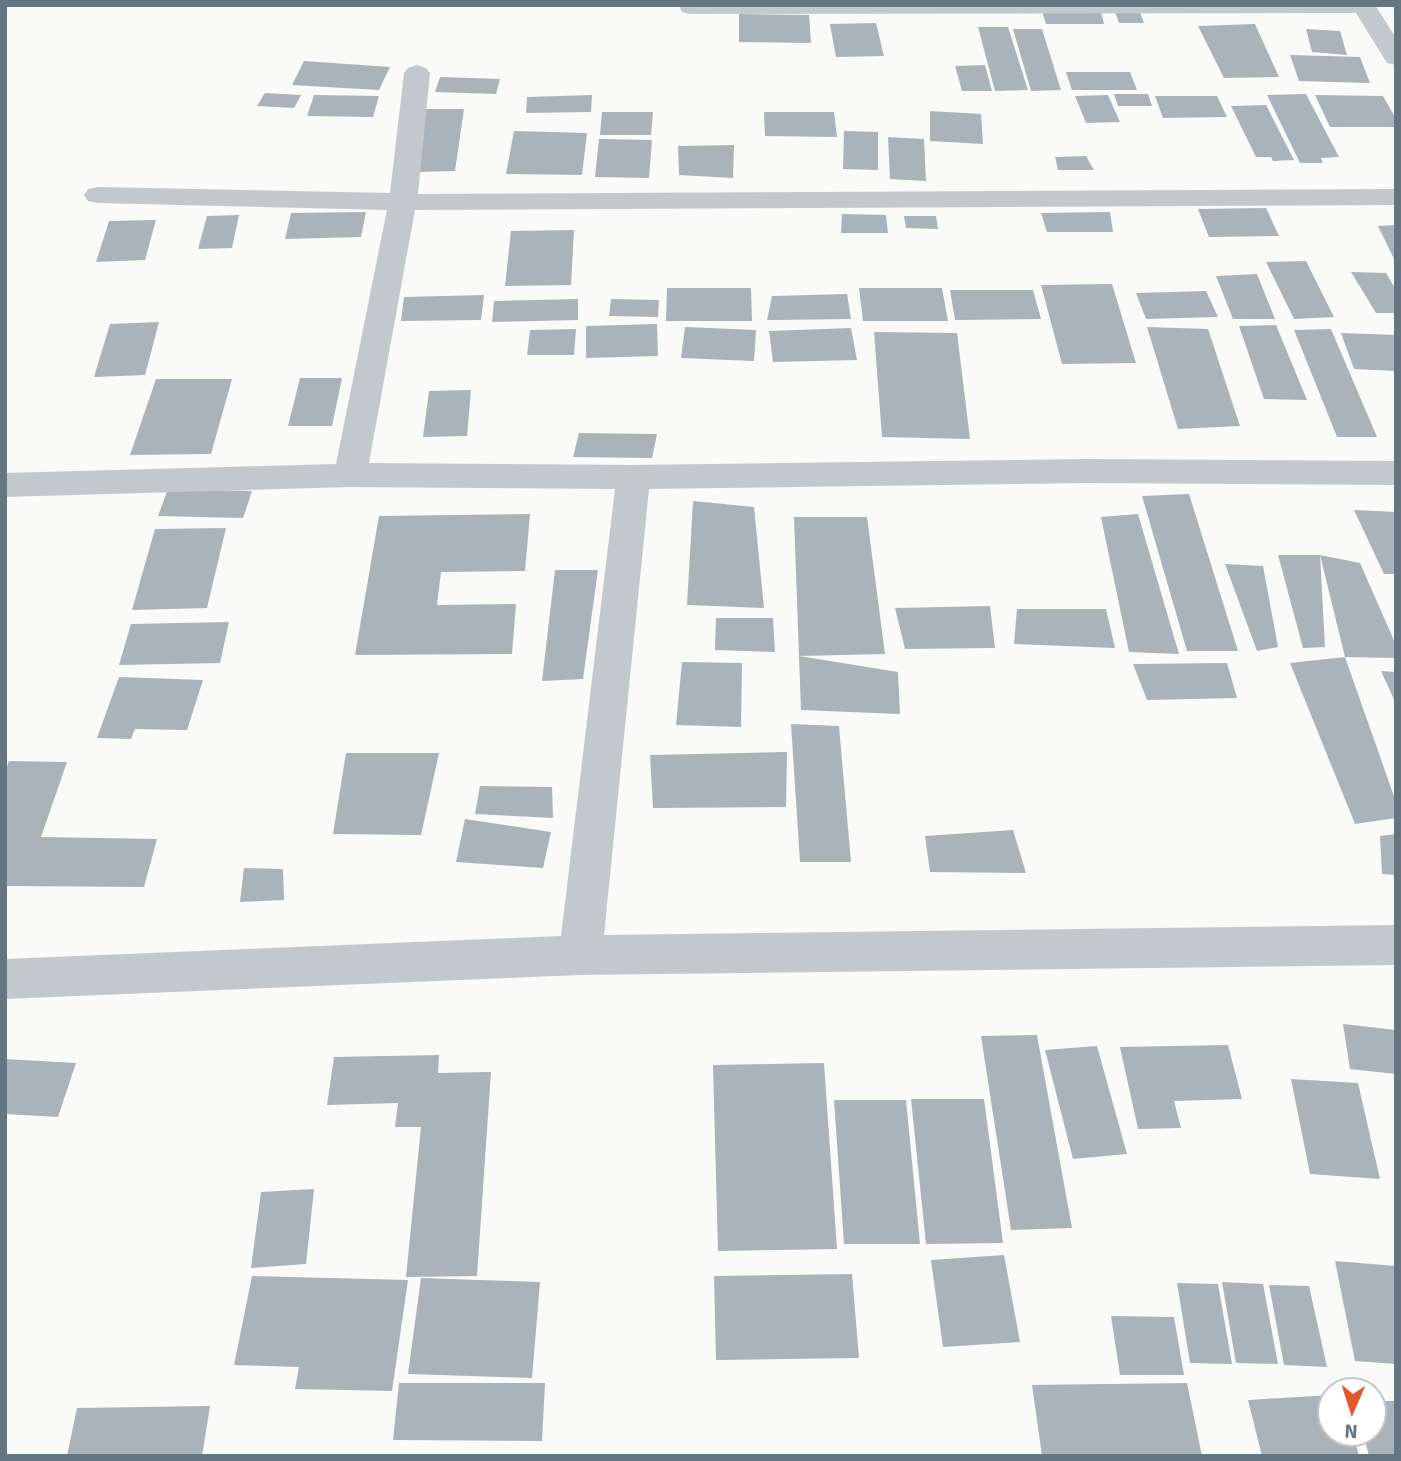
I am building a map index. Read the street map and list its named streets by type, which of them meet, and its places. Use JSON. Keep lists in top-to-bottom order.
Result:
{
  "north": "bottom"
}
